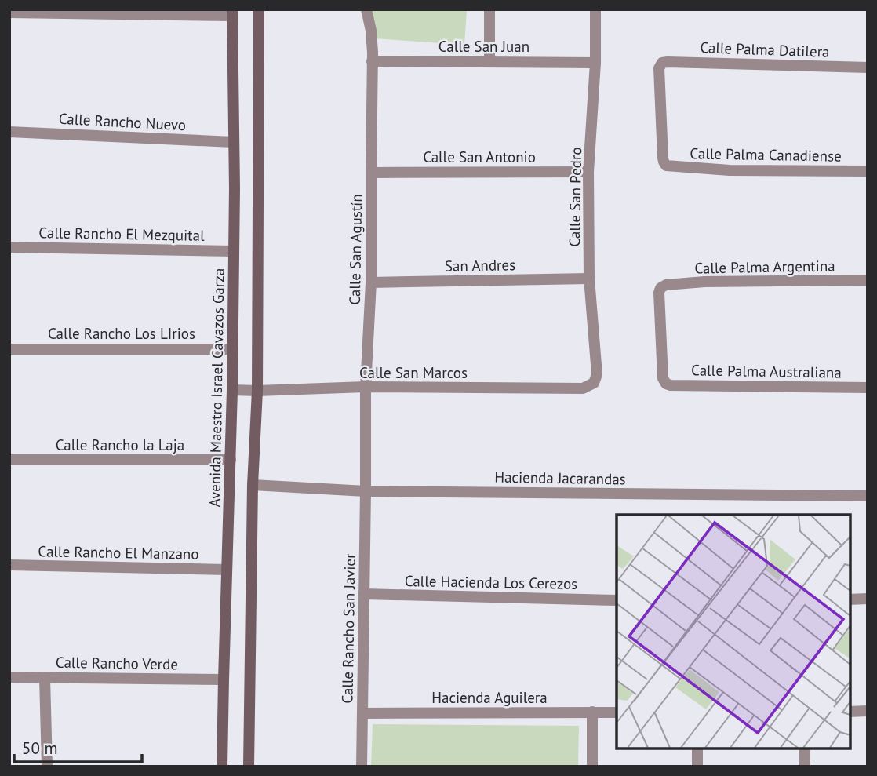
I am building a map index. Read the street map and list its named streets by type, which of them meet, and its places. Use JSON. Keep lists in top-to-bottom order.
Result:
{
  "streets": {
    "street": [
      "Calle San Juan",
      "Calle Palma Datilera",
      "Calle Rancho Nuevo",
      "Calle Palma Canadiense",
      "Calle San Antonio",
      "Calle San Pedro",
      "Calle Rancho El Mezquital",
      "Calle San Agustín",
      "San Andres",
      "Calle Palma Argentina",
      "Calle Rancho Los LIrios",
      "Calle Palma Australiana",
      "Calle San Marcos",
      "Avenida Maestro Israel Cavazos Garza",
      "Calle Rancho la Laja",
      "Hacienda Jacarandas",
      "Calle Rancho El Manzano",
      "Calle Hacienda Los Cerezos",
      "Calle Rancho San Javier",
      "Calle Rancho Verde",
      "Hacienda Aguilera"
    ]
  },
  "crossings": [
    ["Calle San Juan", "Calle San Pedro"],
    ["Calle San Juan", "Calle San Agustín"],
    ["Calle Palma Datilera", "Calle Palma Canadiense"],
    ["Calle Rancho Nuevo", "Avenida Maestro Israel Cavazos Garza"],
    ["Calle San Antonio", "Calle San Pedro"],
    ["Calle San Antonio", "Calle San Agustín"],
    ["Calle San Pedro", "San Andres"],
    ["Calle San Pedro", "Calle San Marcos"],
    ["Calle Rancho El Mezquital", "Avenida Maestro Israel Cavazos Garza"],
    ["Calle San Agustín", "San Andres"],
    ["Calle San Agustín", "Calle San Marcos"],
    ["Calle San Agustín", "Hacienda Jacarandas"],
    ["Calle San Agustín", "Calle Rancho San Javier"],
    ["Calle Palma Argentina", "Calle Palma Australiana"],
    ["Calle Rancho Los LIrios", "Avenida Maestro Israel Cavazos Garza"],
    ["Calle San Marcos", "Avenida Maestro Israel Cavazos Garza"],
    ["Avenida Maestro Israel Cavazos Garza", "Calle Rancho la Laja"],
    ["Avenida Maestro Israel Cavazos Garza", "Calle Rancho El Manzano"],
    ["Avenida Maestro Israel Cavazos Garza", "Calle Rancho Verde"],
    ["Hacienda Jacarandas", "Calle Rancho San Javier"],
    ["Calle Hacienda Los Cerezos", "Calle Rancho San Javier"],
    ["Calle Rancho San Javier", "Hacienda Aguilera"]
  ],
  "scale_bar": "50 m"
}
